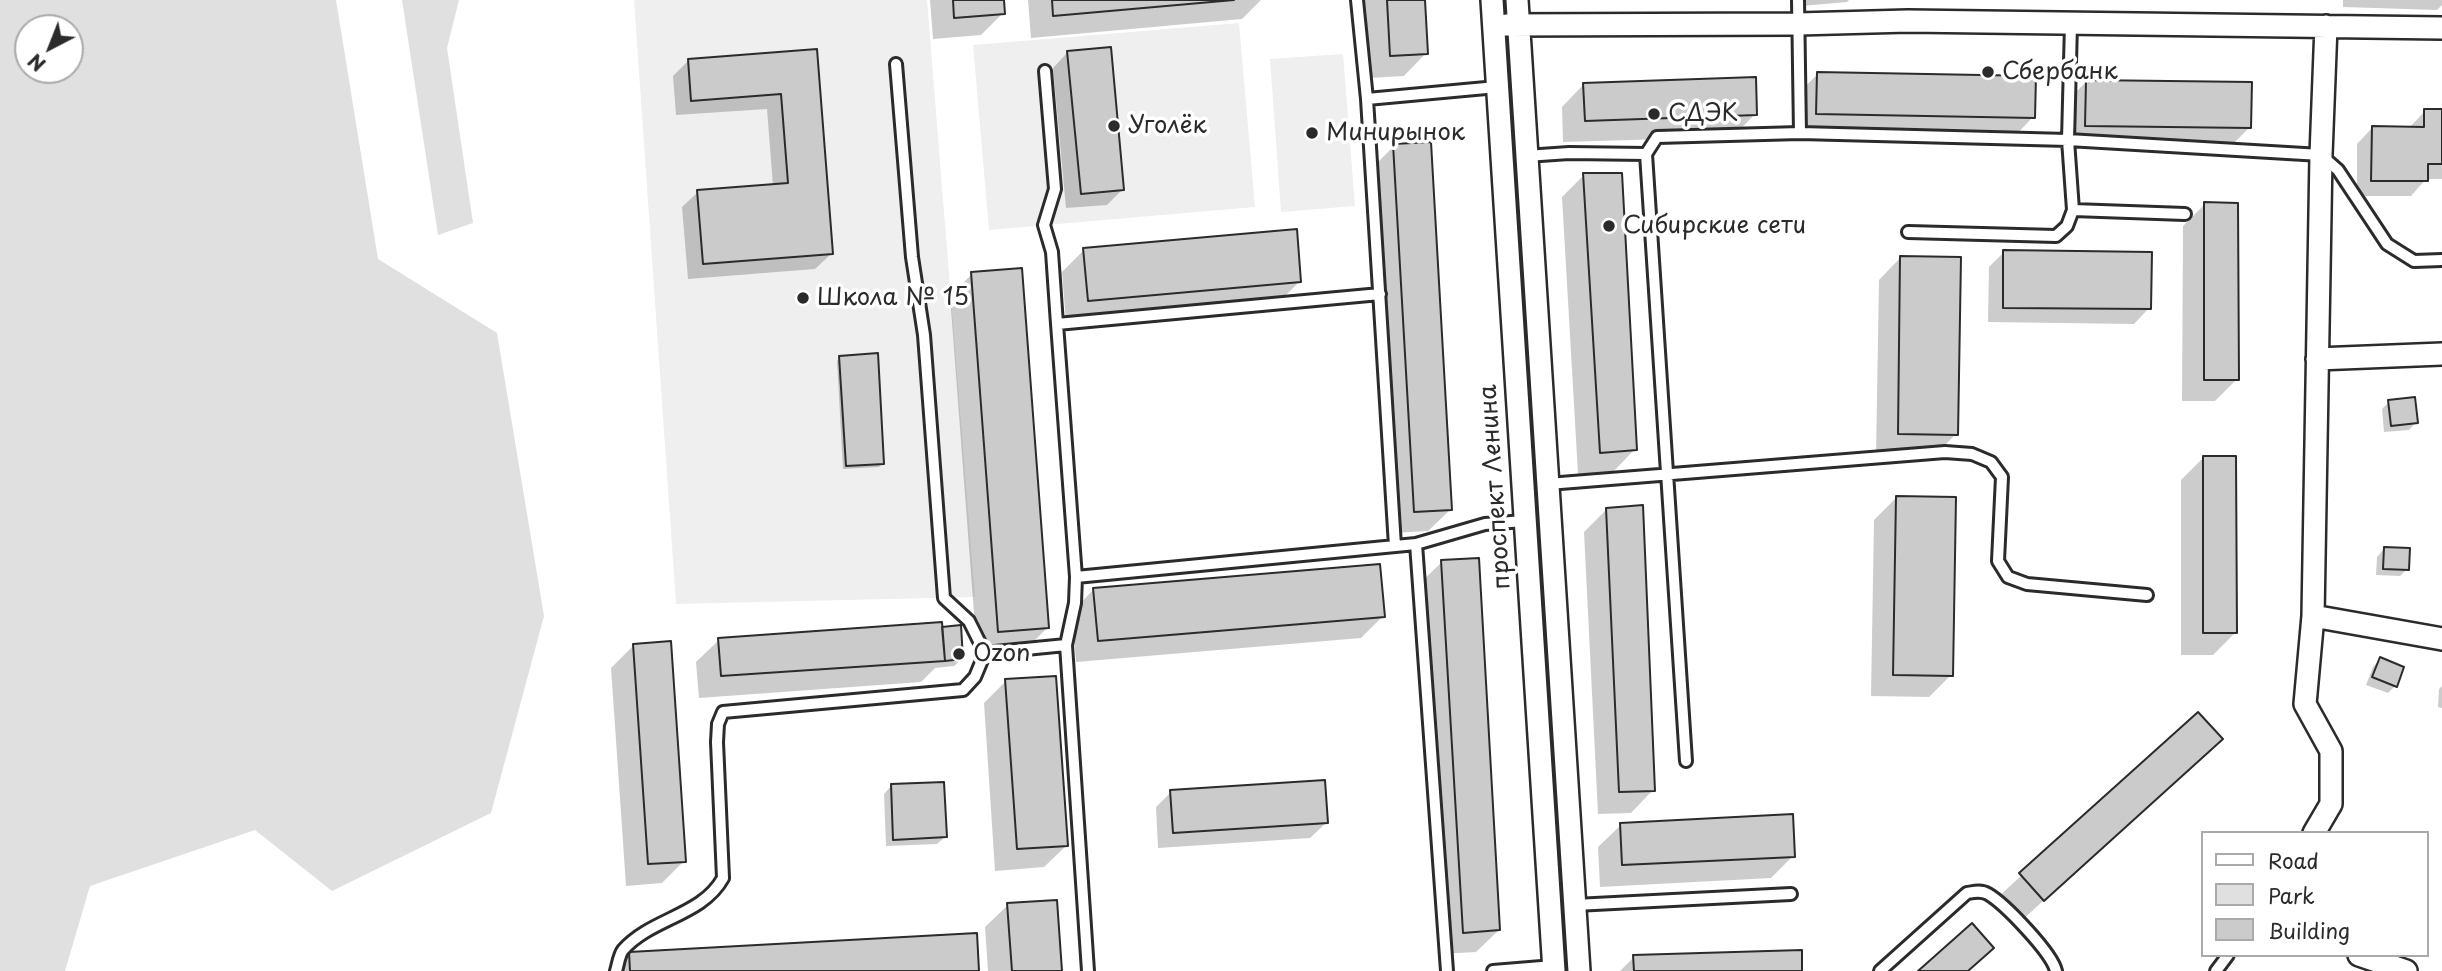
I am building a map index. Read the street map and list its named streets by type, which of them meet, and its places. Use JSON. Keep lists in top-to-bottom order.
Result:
{
  "streets": {
    "street": ["проспект Ленина"]
  },
  "places": [
    "Сбербанк",
    "СДЭК",
    "Уголёк",
    "Минирынок",
    "Сибирские сети",
    "Школа № 15",
    "Ozon"
  ],
  "legend": ["Road", "Park", "Building"],
  "north": "bottom left"
}
